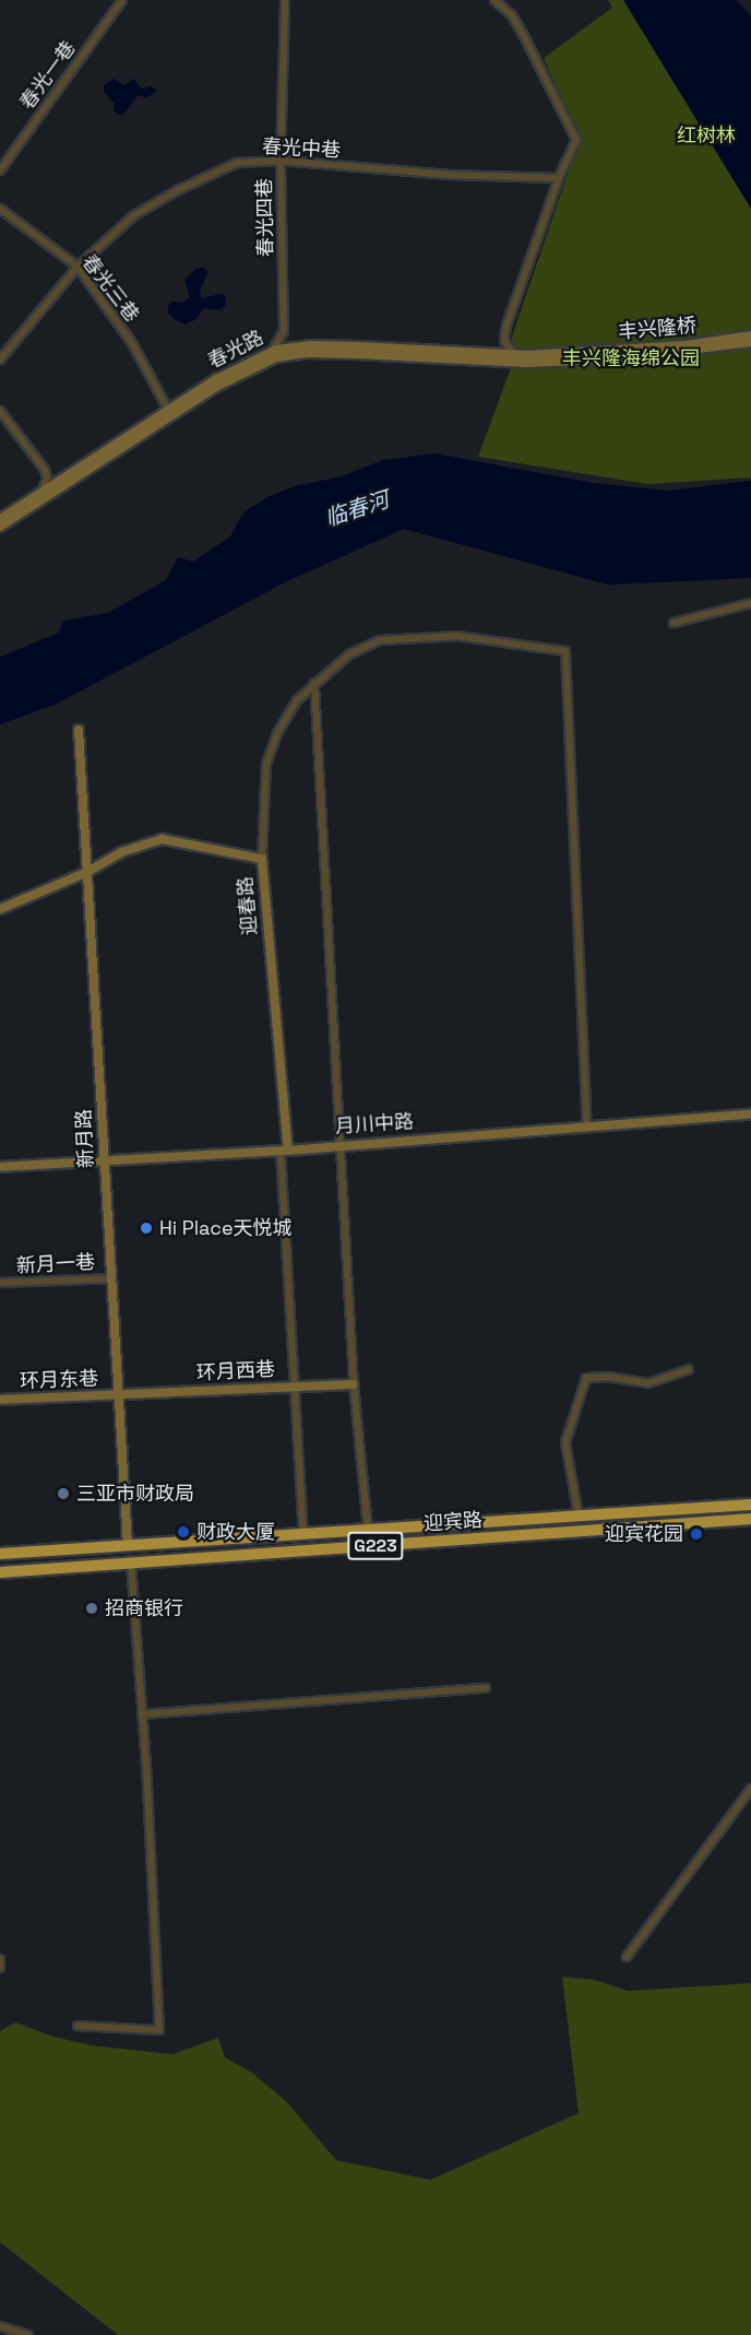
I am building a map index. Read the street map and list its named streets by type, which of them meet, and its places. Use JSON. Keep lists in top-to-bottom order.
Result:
{
  "streets": {
    "highway": ["迎宾路", "G223"],
    "street": [
      "春光一巷",
      "春光中巷",
      "春光四巷",
      "春光三巷",
      "丰兴隆桥",
      "春光路",
      "迎春路",
      "月川中路",
      "新月路",
      "新月一巷",
      "环月西巷",
      "环月东巷"
    ]
  },
  "crossings": [
    ["春光中巷", "春光四巷"],
    ["春光中巷", "春光三巷"],
    ["春光四巷", "春光路"],
    ["春光三巷", "春光路"],
    ["丰兴隆桥", "春光路"],
    ["迎春路", "月川中路"],
    ["迎春路", "新月路"],
    ["月川中路", "新月路"],
    ["新月路", "新月一巷"],
    ["新月路", "环月西巷"],
    ["新月路", "环月东巷"],
    ["新月路", "迎宾路"],
    ["环月西巷", "环月东巷"]
  ],
  "water": ["临春河"],
  "parks": ["红树林", "丰兴隆海绵公园"],
  "places": [
    "Hi Place天悦城",
    "三亚市财政局",
    "财政大厦",
    "迎宾花园",
    "招商银行"
  ]
}
